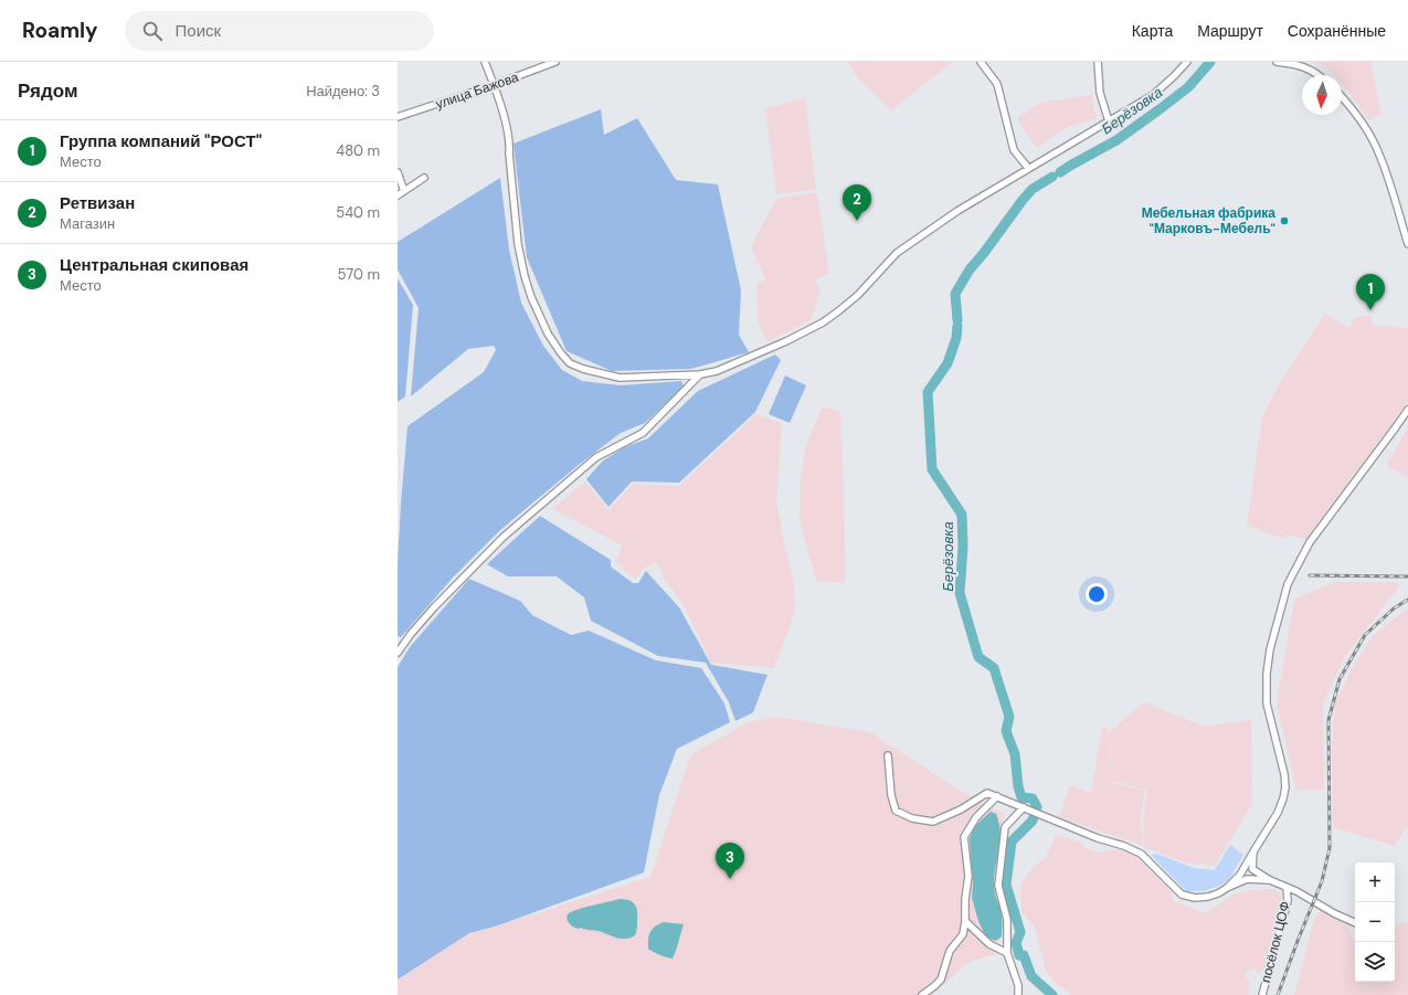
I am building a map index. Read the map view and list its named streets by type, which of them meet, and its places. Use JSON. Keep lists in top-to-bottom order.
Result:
{
  "streets": {
    "street": ["улица Бажова", "посёлок ЦОФ"]
  },
  "water": ["Берёзовка"],
  "places": ["Мебельная фабрика \"Марковъ-Мебель\""],
  "north": "bottom",
  "page": {
    "header": "Roamly",
    "search": "Поиск",
    "nav": ["Карта", "Маршрут", "Сохранённые"],
    "heading": ["Рядом", "Найдено: 3"],
    "list": [
      {
        "mark": "1",
        "name": "Группа компаний \"РОСТ\"",
        "note": "Место",
        "value": "480 m"
      },
      {
        "mark": "2",
        "name": "Ретвизан",
        "note": "Магазин",
        "value": "540 m"
      },
      {
        "mark": "3",
        "name": "Центральная скиповая",
        "note": "Место",
        "value": "570 m"
      }
    ],
    "pins": ["2", "1", "3"],
    "map_buttons": ["+", "−"]
  }
}
